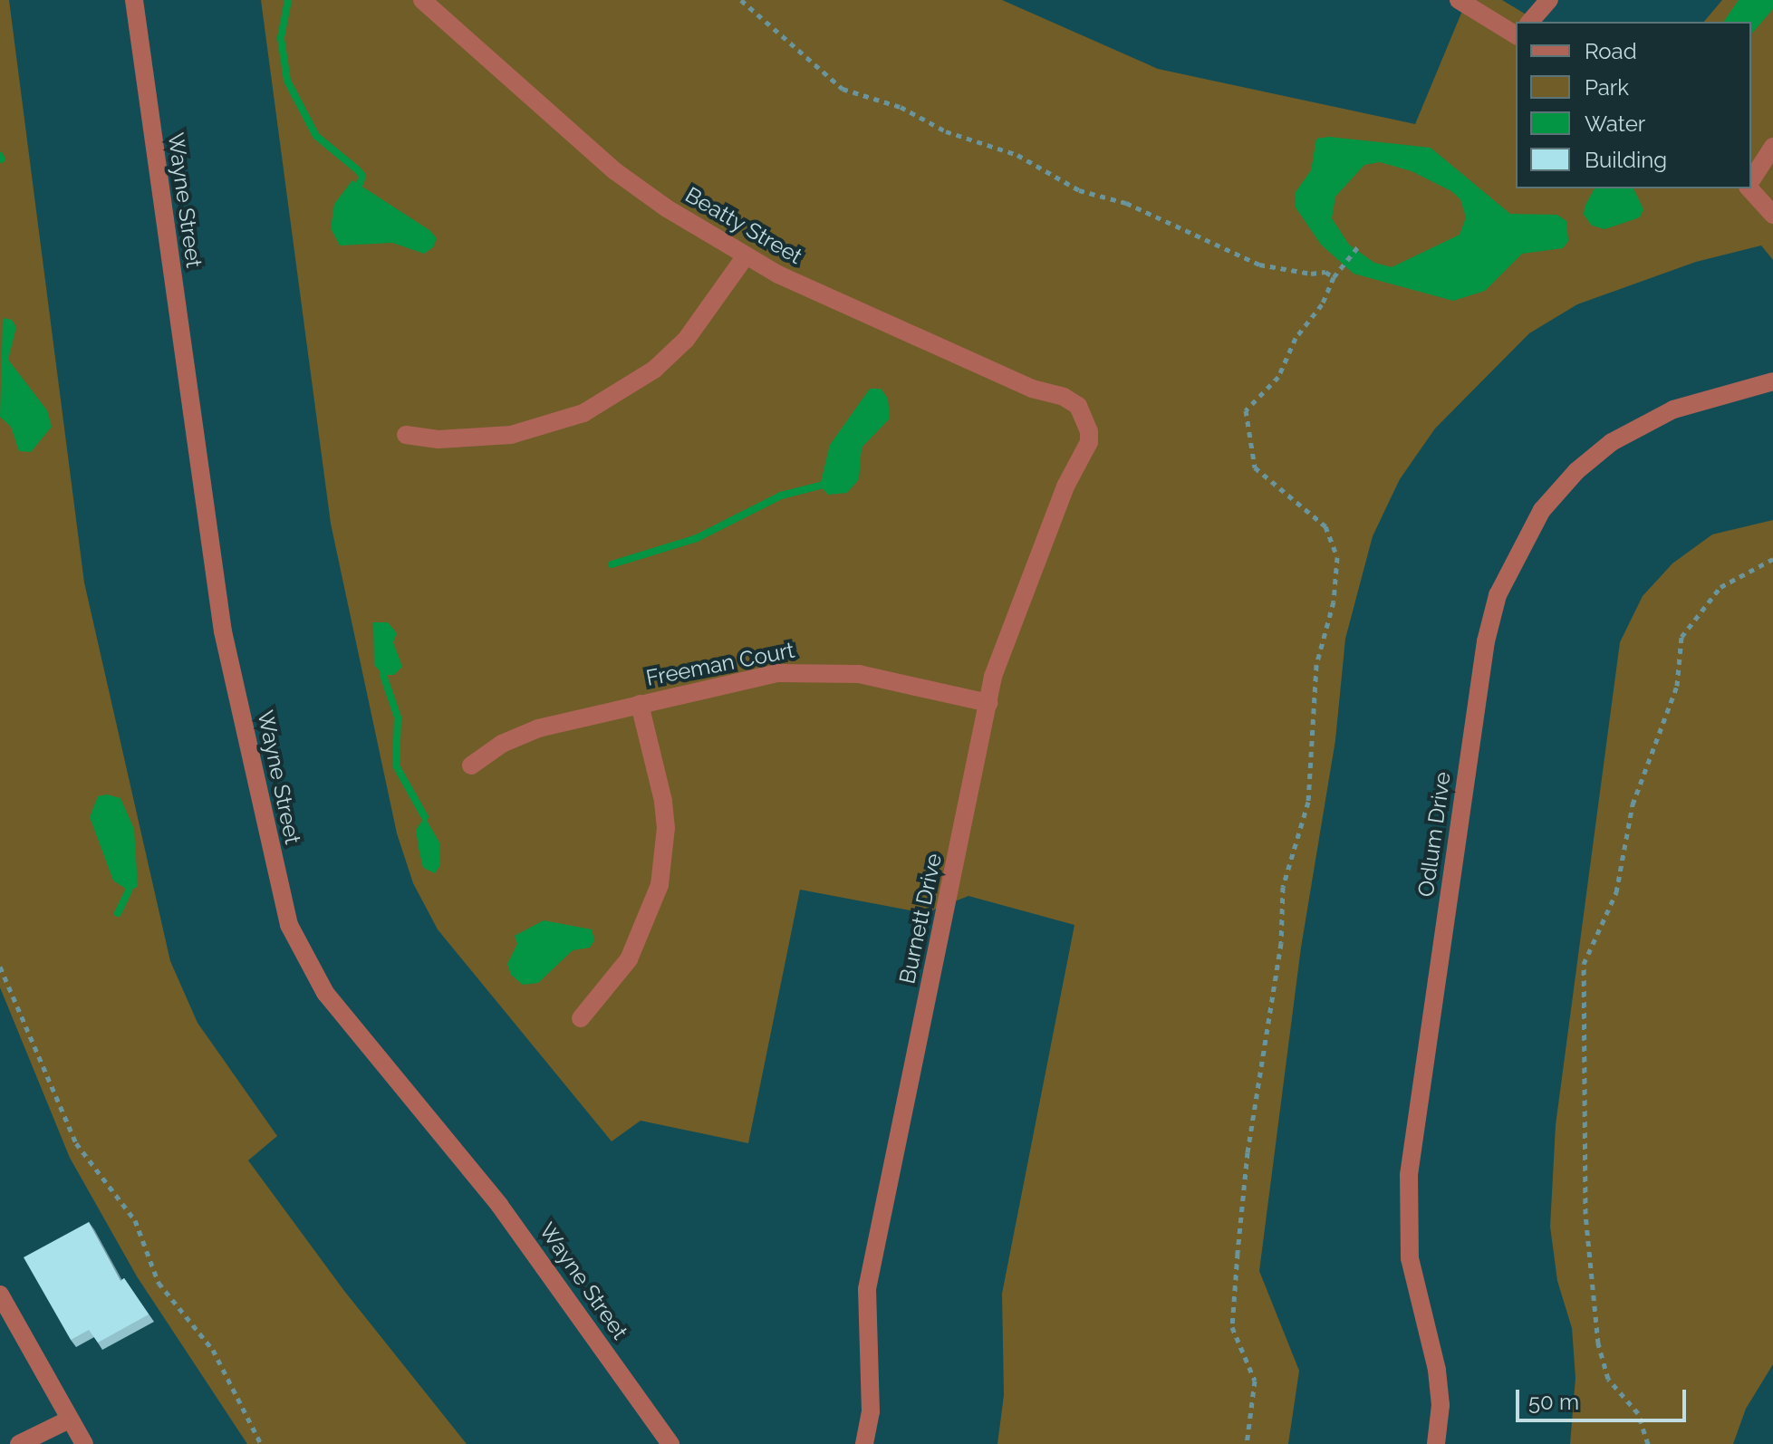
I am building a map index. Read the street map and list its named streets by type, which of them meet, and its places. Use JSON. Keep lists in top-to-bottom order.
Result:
{
  "streets": {
    "street": [
      "Wayne Street",
      "Beatty Street",
      "Freeman Court",
      "Odlum Drive",
      "Burnett Drive"
    ]
  },
  "crossings": [
    ["Beatty Street", "Burnett Drive"],
    ["Freeman Court", "Burnett Drive"]
  ],
  "legend": [
    "Road",
    "Park",
    "Water",
    "Building"
  ],
  "scale_bar": "50 m"
}
